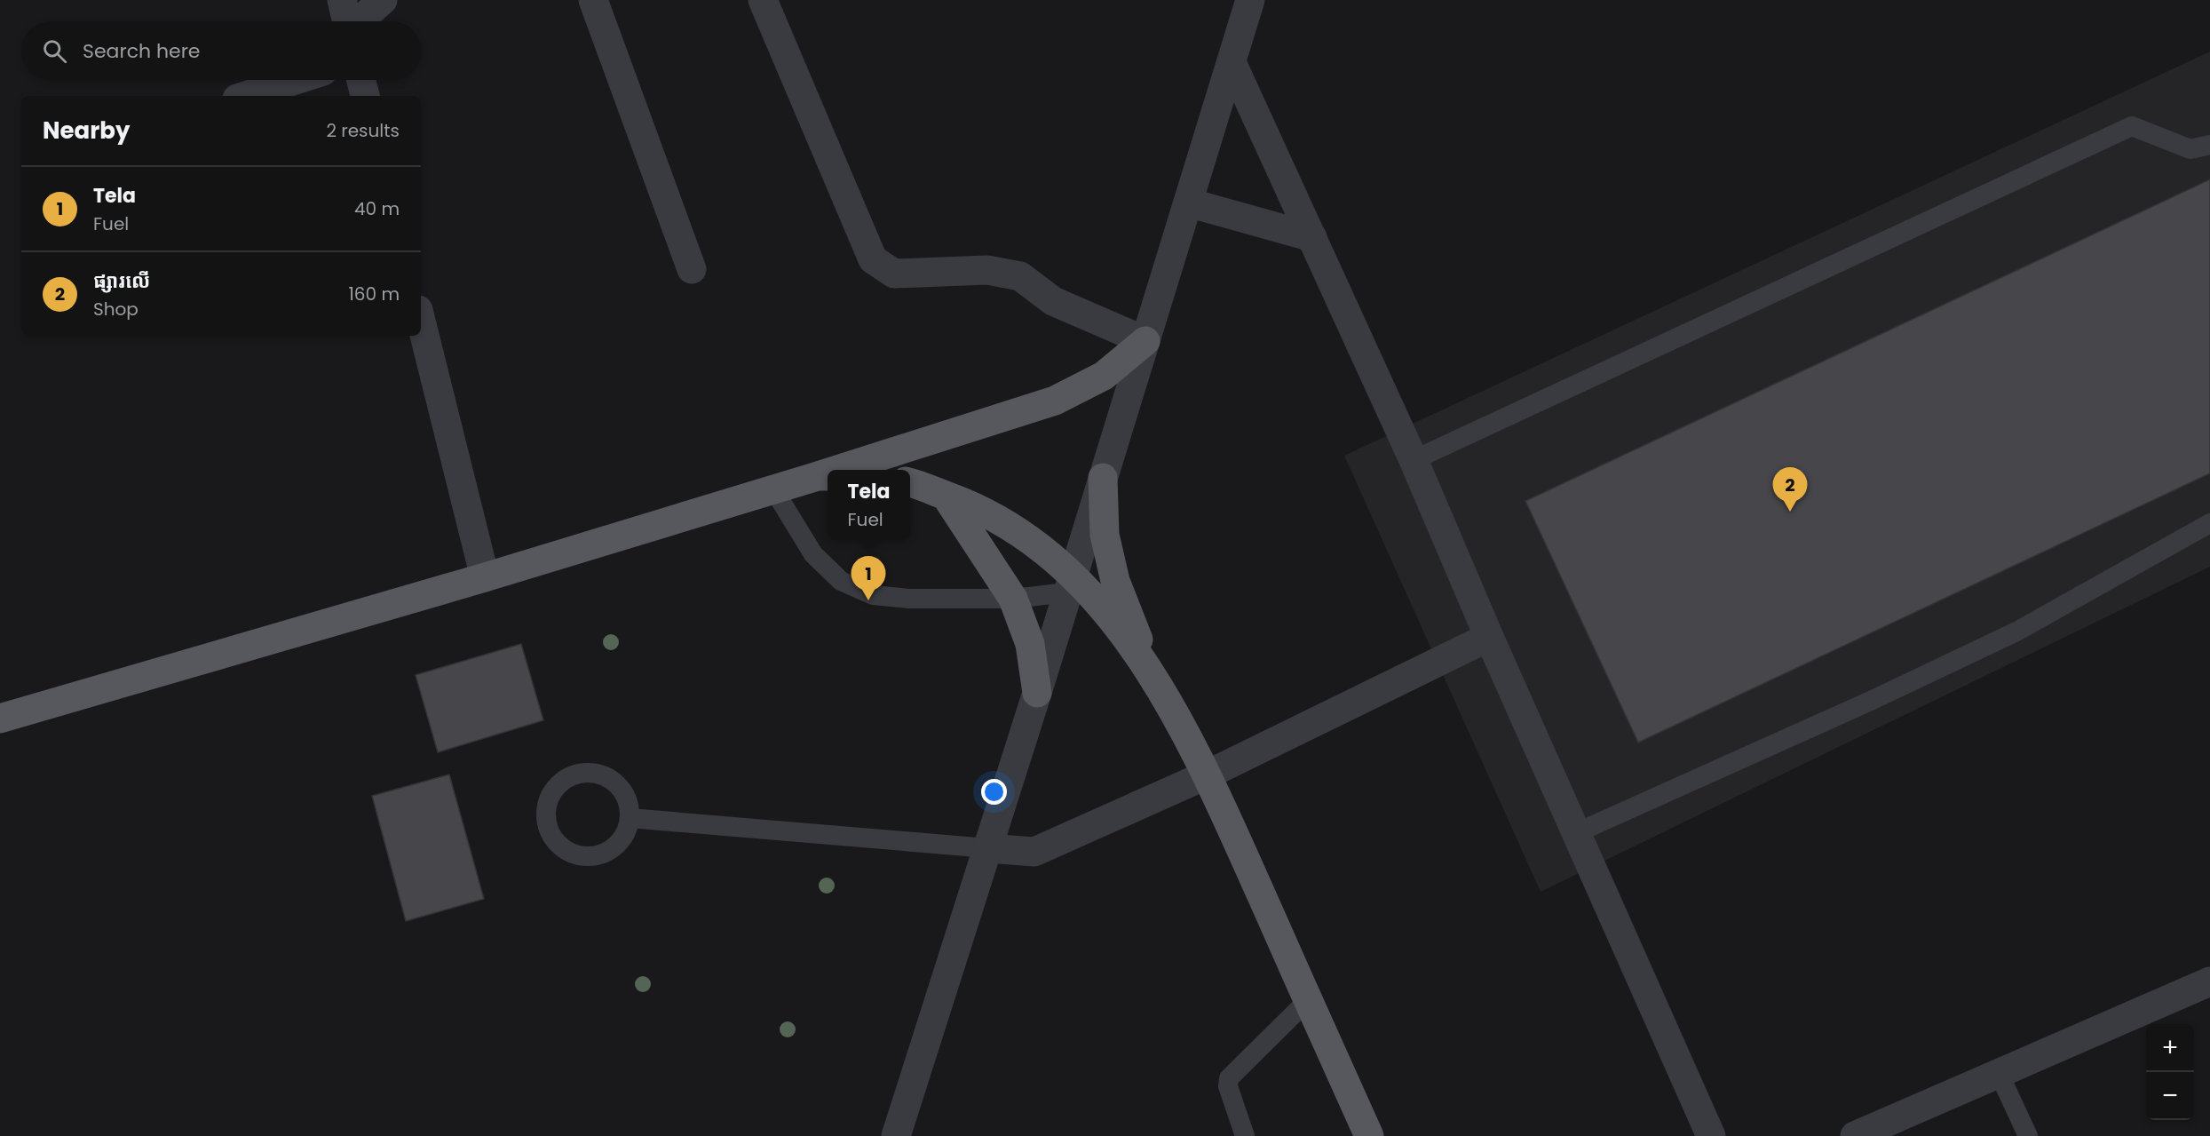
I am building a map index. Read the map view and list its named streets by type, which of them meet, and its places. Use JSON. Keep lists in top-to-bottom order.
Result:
{
  "page": {
    "search": "Search here",
    "heading": ["Nearby", "2 results"],
    "list": [
      {
        "mark": "1",
        "name": "Tela",
        "note": "Fuel",
        "value": "40 m"
      },
      {
        "mark": "2",
        "name": "ផ្សារលើ",
        "note": "Shop",
        "value": "160 m"
      }
    ],
    "pins": ["2", "1"],
    "popup": ["Tela", "Fuel"],
    "map_buttons": ["+", "−"]
  }
}
